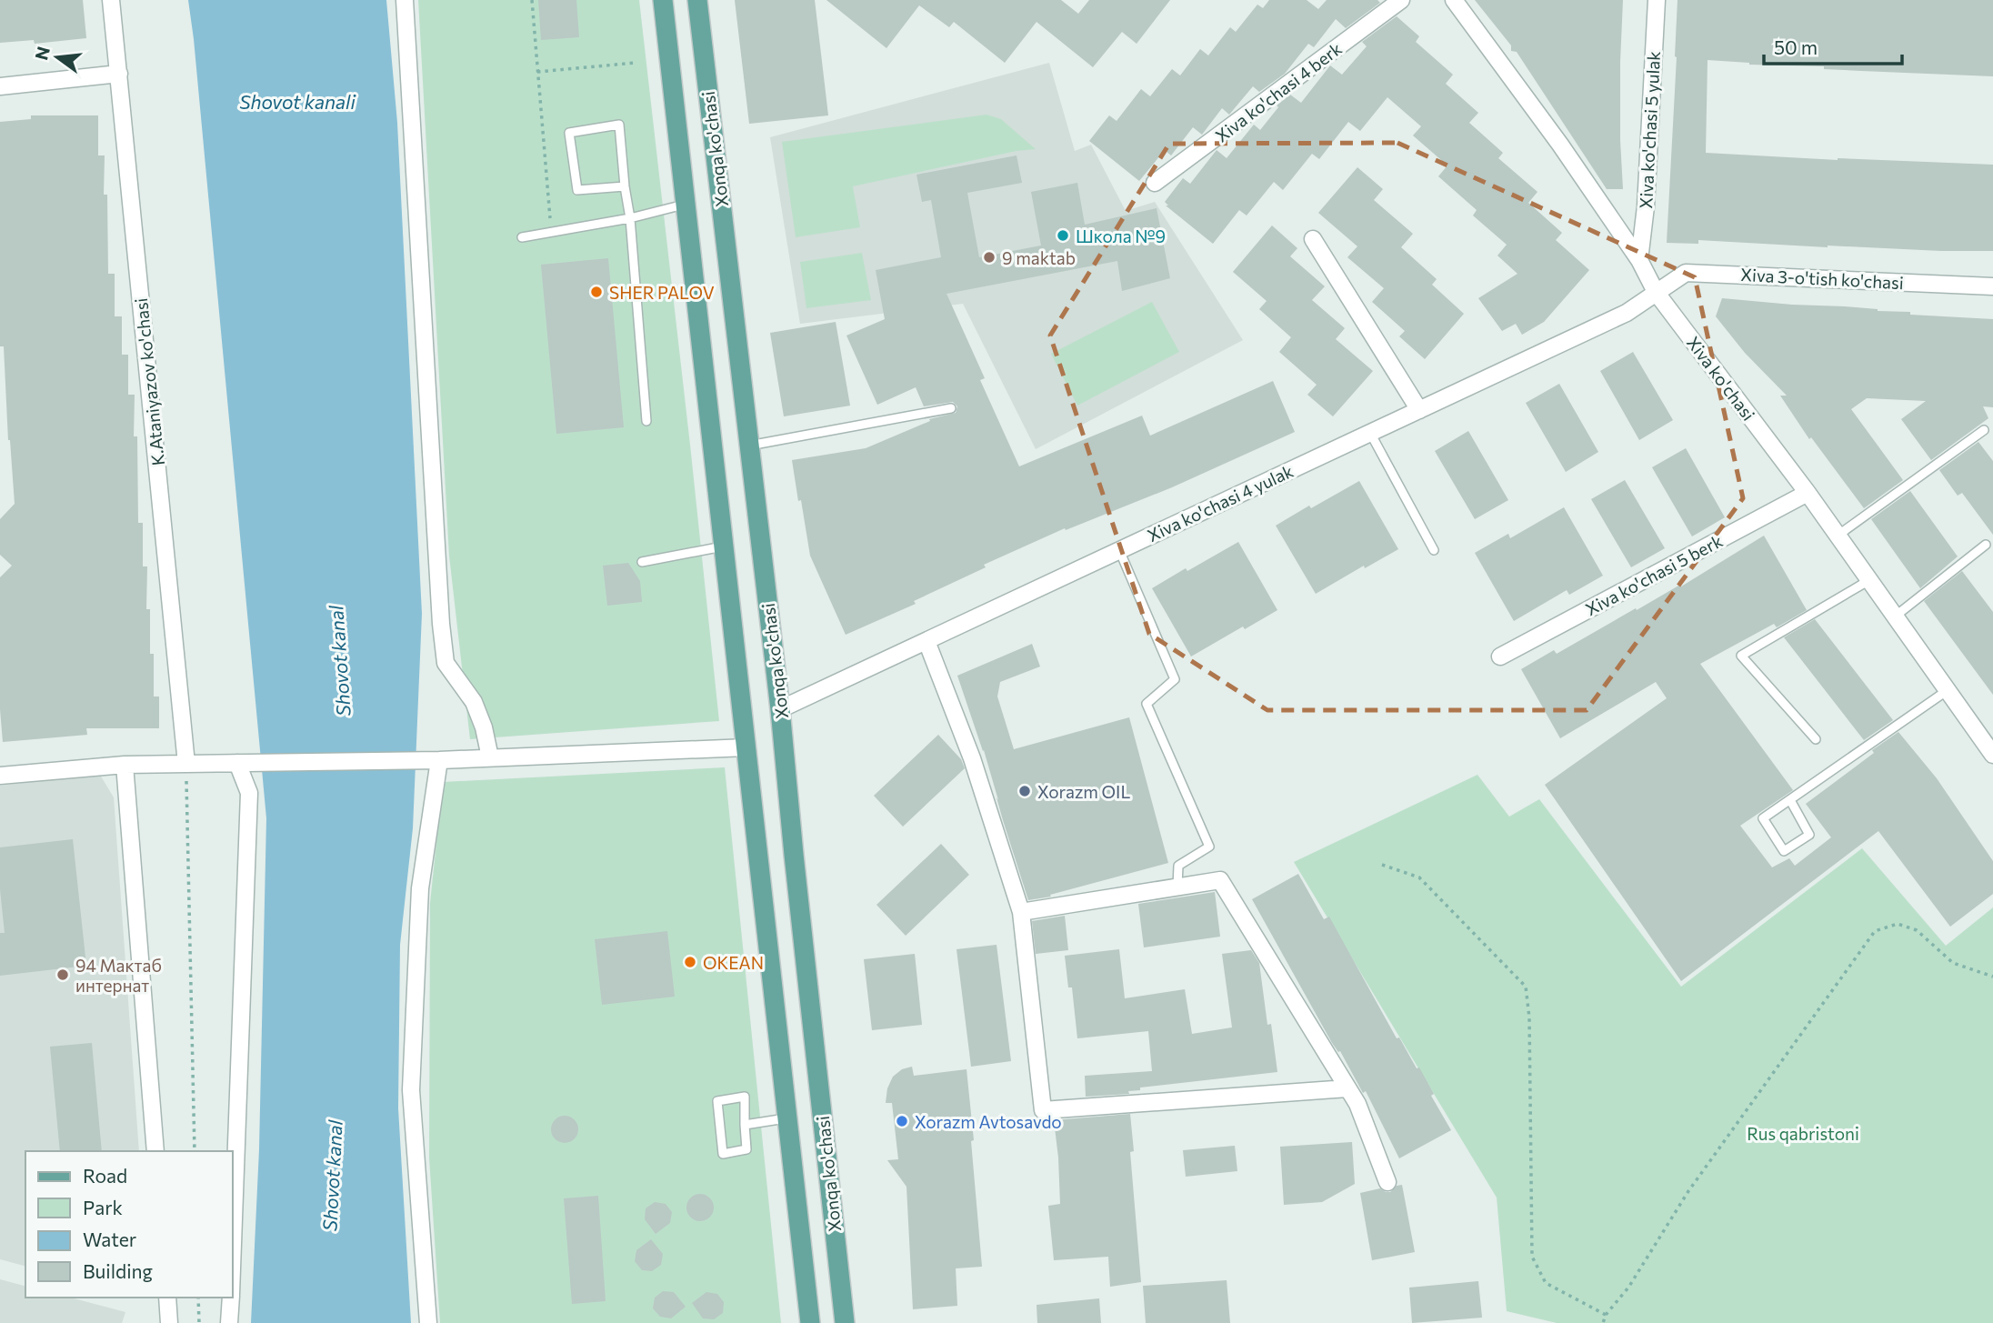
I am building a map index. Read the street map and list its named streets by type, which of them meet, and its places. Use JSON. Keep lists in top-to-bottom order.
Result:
{
  "streets": {
    "main road": ["Xonqa ko'chasi"],
    "street": [
      "Xiva ko'chasi 4 berk",
      "Xiva ko'chasi 5 yulak",
      "Xiva 3-o'tish ko'chasi",
      "Xiva ko'chasi",
      "K.Ataniyazov ko'chasi",
      "Xiva ko'chasi 4 yulak",
      "Xiva ko'chasi 5 berk"
    ]
  },
  "crossings": [
    ["Xiva ko'chasi 5 yulak", "Xiva ko'chasi"],
    ["Xonqa ko'chasi", "Xiva ko'chasi 4 yulak"],
    ["Xiva 3-o'tish ko'chasi", "Xiva ko'chasi"],
    ["Xiva 3-o'tish ko'chasi", "Xiva ko'chasi 4 yulak"],
    ["Xiva ko'chasi", "Xiva ko'chasi 4 yulak"],
    ["Xiva ko'chasi", "Xiva ko'chasi 5 berk"]
  ],
  "water": ["Shovot kanali", "Shovot kanal"],
  "parks": ["Rus qabristoni"],
  "places": [
    "Школа №9",
    "9 maktab",
    "SHER PALOV",
    "Xorazm OIL",
    "OKEAN",
    "94 Мактаб интернат",
    "Xorazm Avtosavdo"
  ],
  "legend": [
    "Road",
    "Park",
    "Water",
    "Building"
  ],
  "scale_bar": "50 m",
  "north": "left"
}
